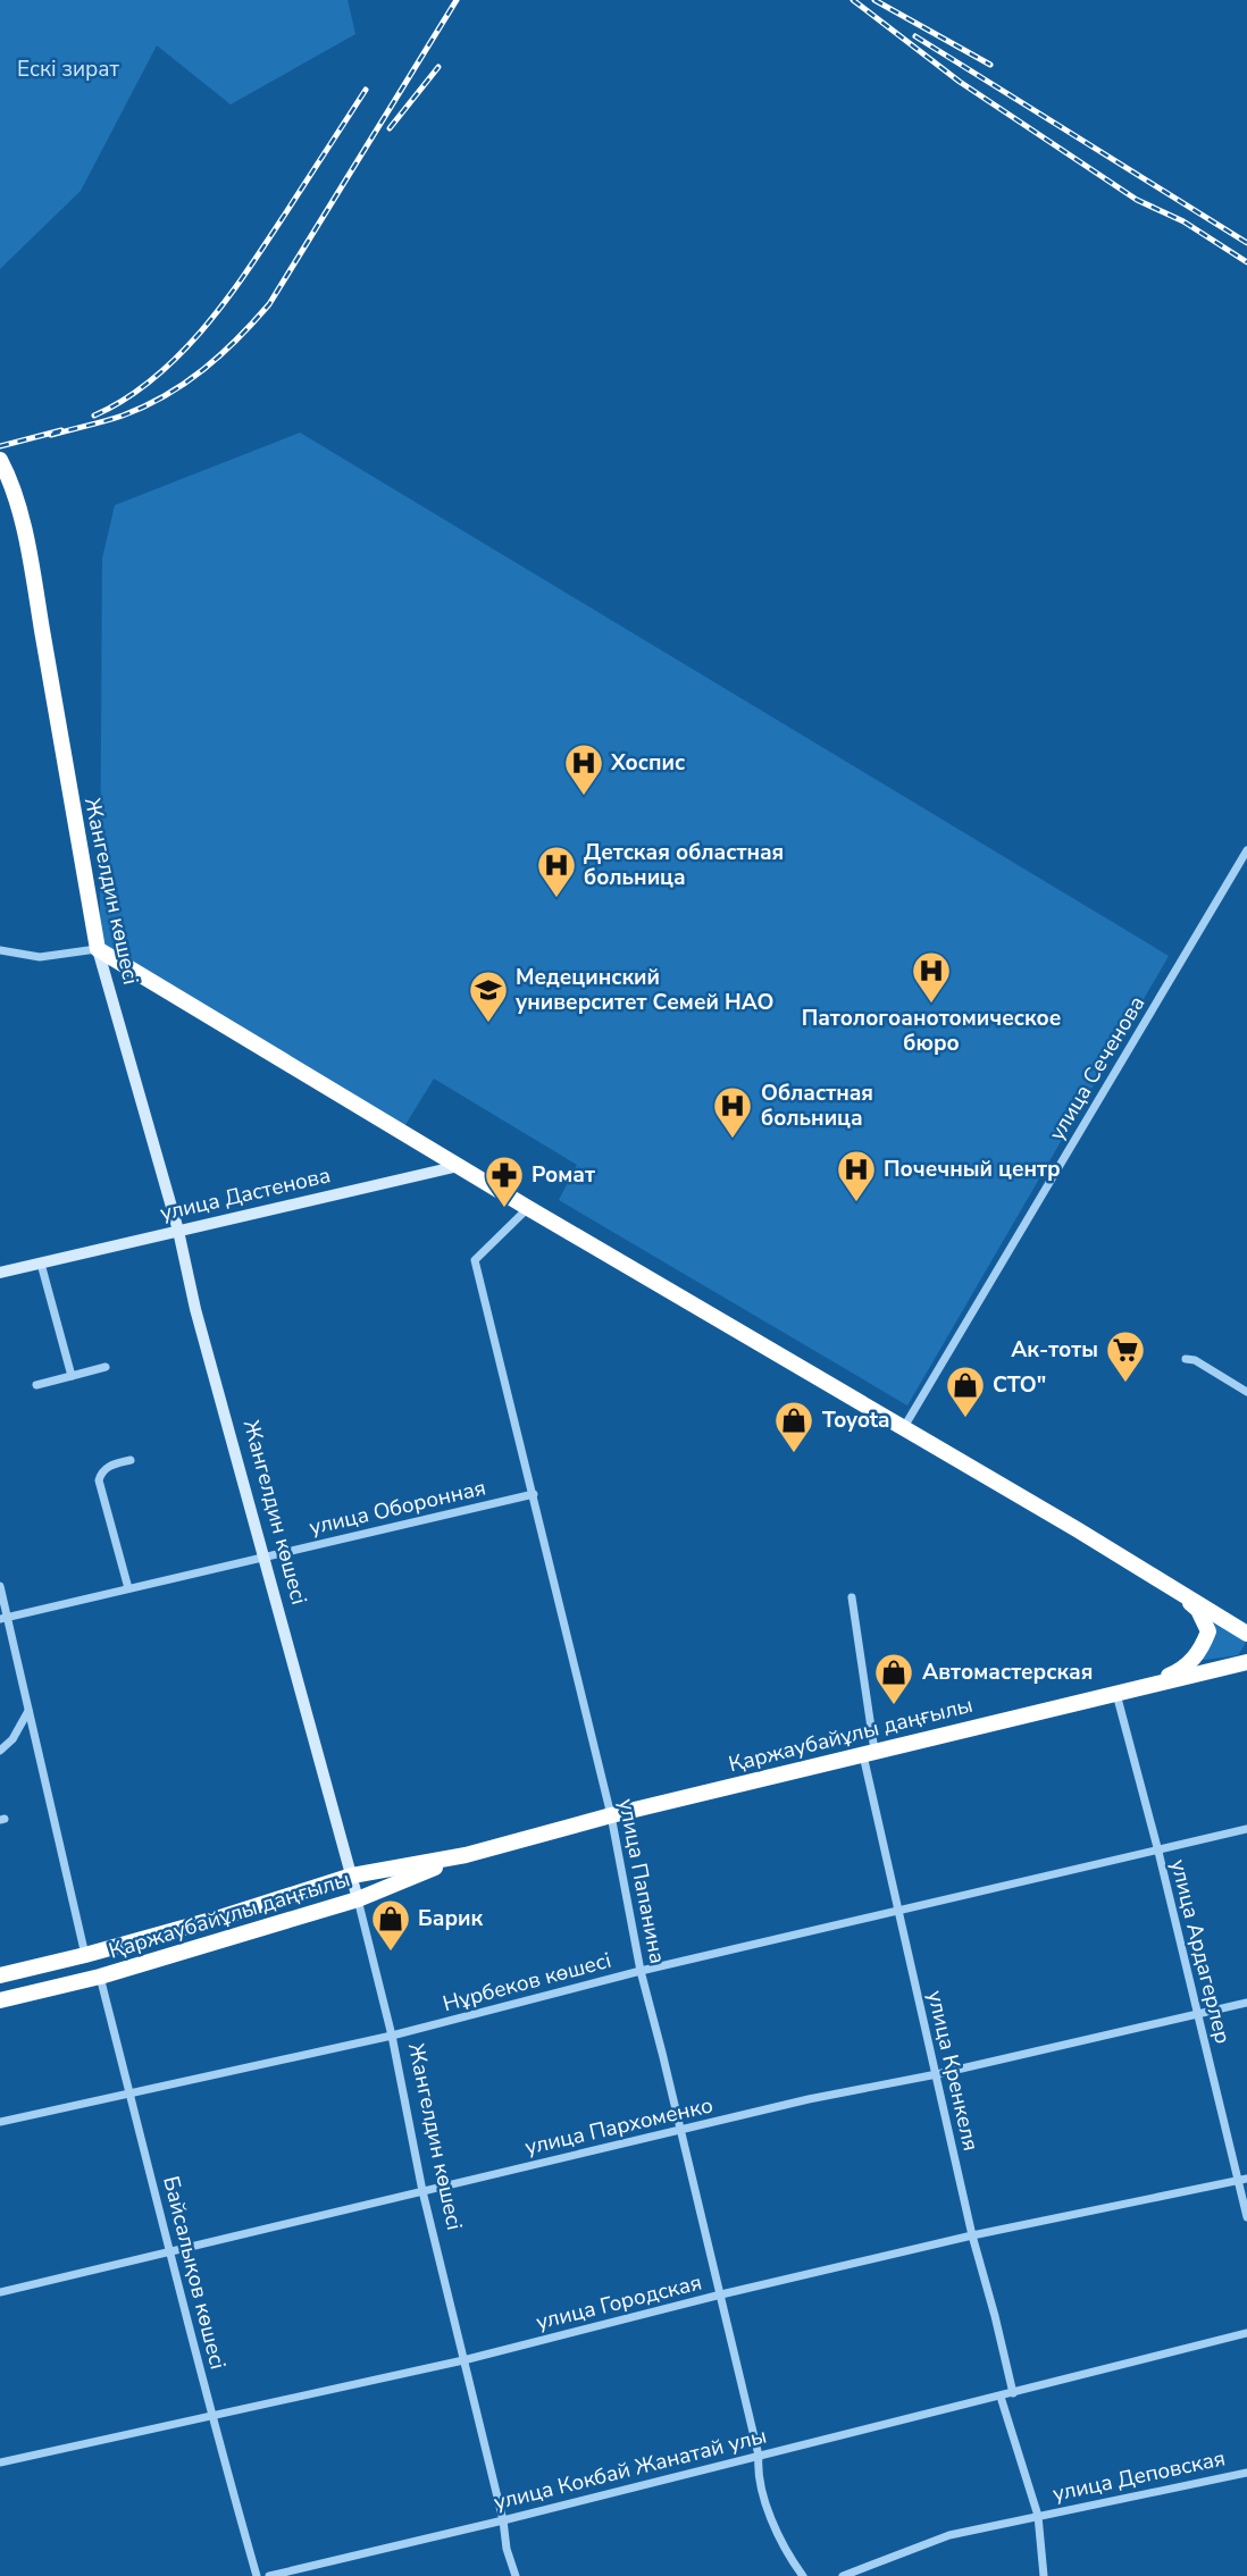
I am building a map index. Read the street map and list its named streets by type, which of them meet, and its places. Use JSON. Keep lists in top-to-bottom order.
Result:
{
  "streets": {
    "highway": ["Жангелдин көшесі", "Қаржаубайұлы даңғылы"],
    "street": [
      "улица Сеченова",
      "улица Дастенова",
      "улица Оборонная",
      "улица Папанина",
      "улица Ардагерлер",
      "Нұрбеков көшесі",
      "улица Кренкеля",
      "улица Пархоменко",
      "Байсалықов көшесі",
      "улица Городская",
      "улица Кокбай Жанатай улы",
      "улица Деповская"
    ]
  },
  "crossings": [
    ["Жангелдин көшесі", "улица Дастенова"],
    ["Жангелдин көшесі", "улица Оборонная"],
    ["Жангелдин көшесі", "Қаржаубайұлы даңғылы"],
    ["Жангелдин көшесі", "Нұрбеков көшесі"],
    ["Жангелдин көшесі", "улица Пархоменко"],
    ["Жангелдин көшесі", "улица Городская"],
    ["Жангелдин көшесі", "улица Кокбай Жанатай улы"],
    ["улица Оборонная", "улица Папанина"],
    ["Қаржаубайұлы даңғылы", "улица Папанина"],
    ["Қаржаубайұлы даңғылы", "улица Ардагерлер"],
    ["Қаржаубайұлы даңғылы", "улица Кренкеля"],
    ["Қаржаубайұлы даңғылы", "Байсалықов көшесі"],
    ["улица Папанина", "Нұрбеков көшесі"],
    ["улица Папанина", "улица Пархоменко"],
    ["улица Папанина", "улица Городская"],
    ["улица Папанина", "улица Кокбай Жанатай улы"],
    ["улица Ардагерлер", "Нұрбеков көшесі"],
    ["улица Ардагерлер", "улица Пархоменко"],
    ["улица Ардагерлер", "улица Городская"],
    ["Нұрбеков көшесі", "улица Кренкеля"],
    ["Нұрбеков көшесі", "Байсалықов көшесі"],
    ["улица Кренкеля", "улица Пархоменко"],
    ["улица Кренкеля", "улица Городская"],
    ["улица Кренкеля", "улица Кокбай Жанатай улы"],
    ["улица Пархоменко", "Байсалықов көшесі"],
    ["Байсалықов көшесі", "улица Городская"],
    ["улица Кокбай Жанатай улы", "улица Деповская"]
  ],
  "parks": ["Ескі зират"],
  "places": {
    "hospital": [
      "Хоспис",
      "Детская областная больница",
      "Патологоанотомическое бюро",
      "Областная больница",
      "Почечный центр"
    ],
    "school or university": ["Медецинский университет Семей НАО"],
    "pharmacy": ["Ромат"],
    "supermarket": ["Ак-тоты"],
    "shop": [
      "СТО\"",
      "Toyota",
      "Автомастерская",
      "Барик"
    ]
  }
}
